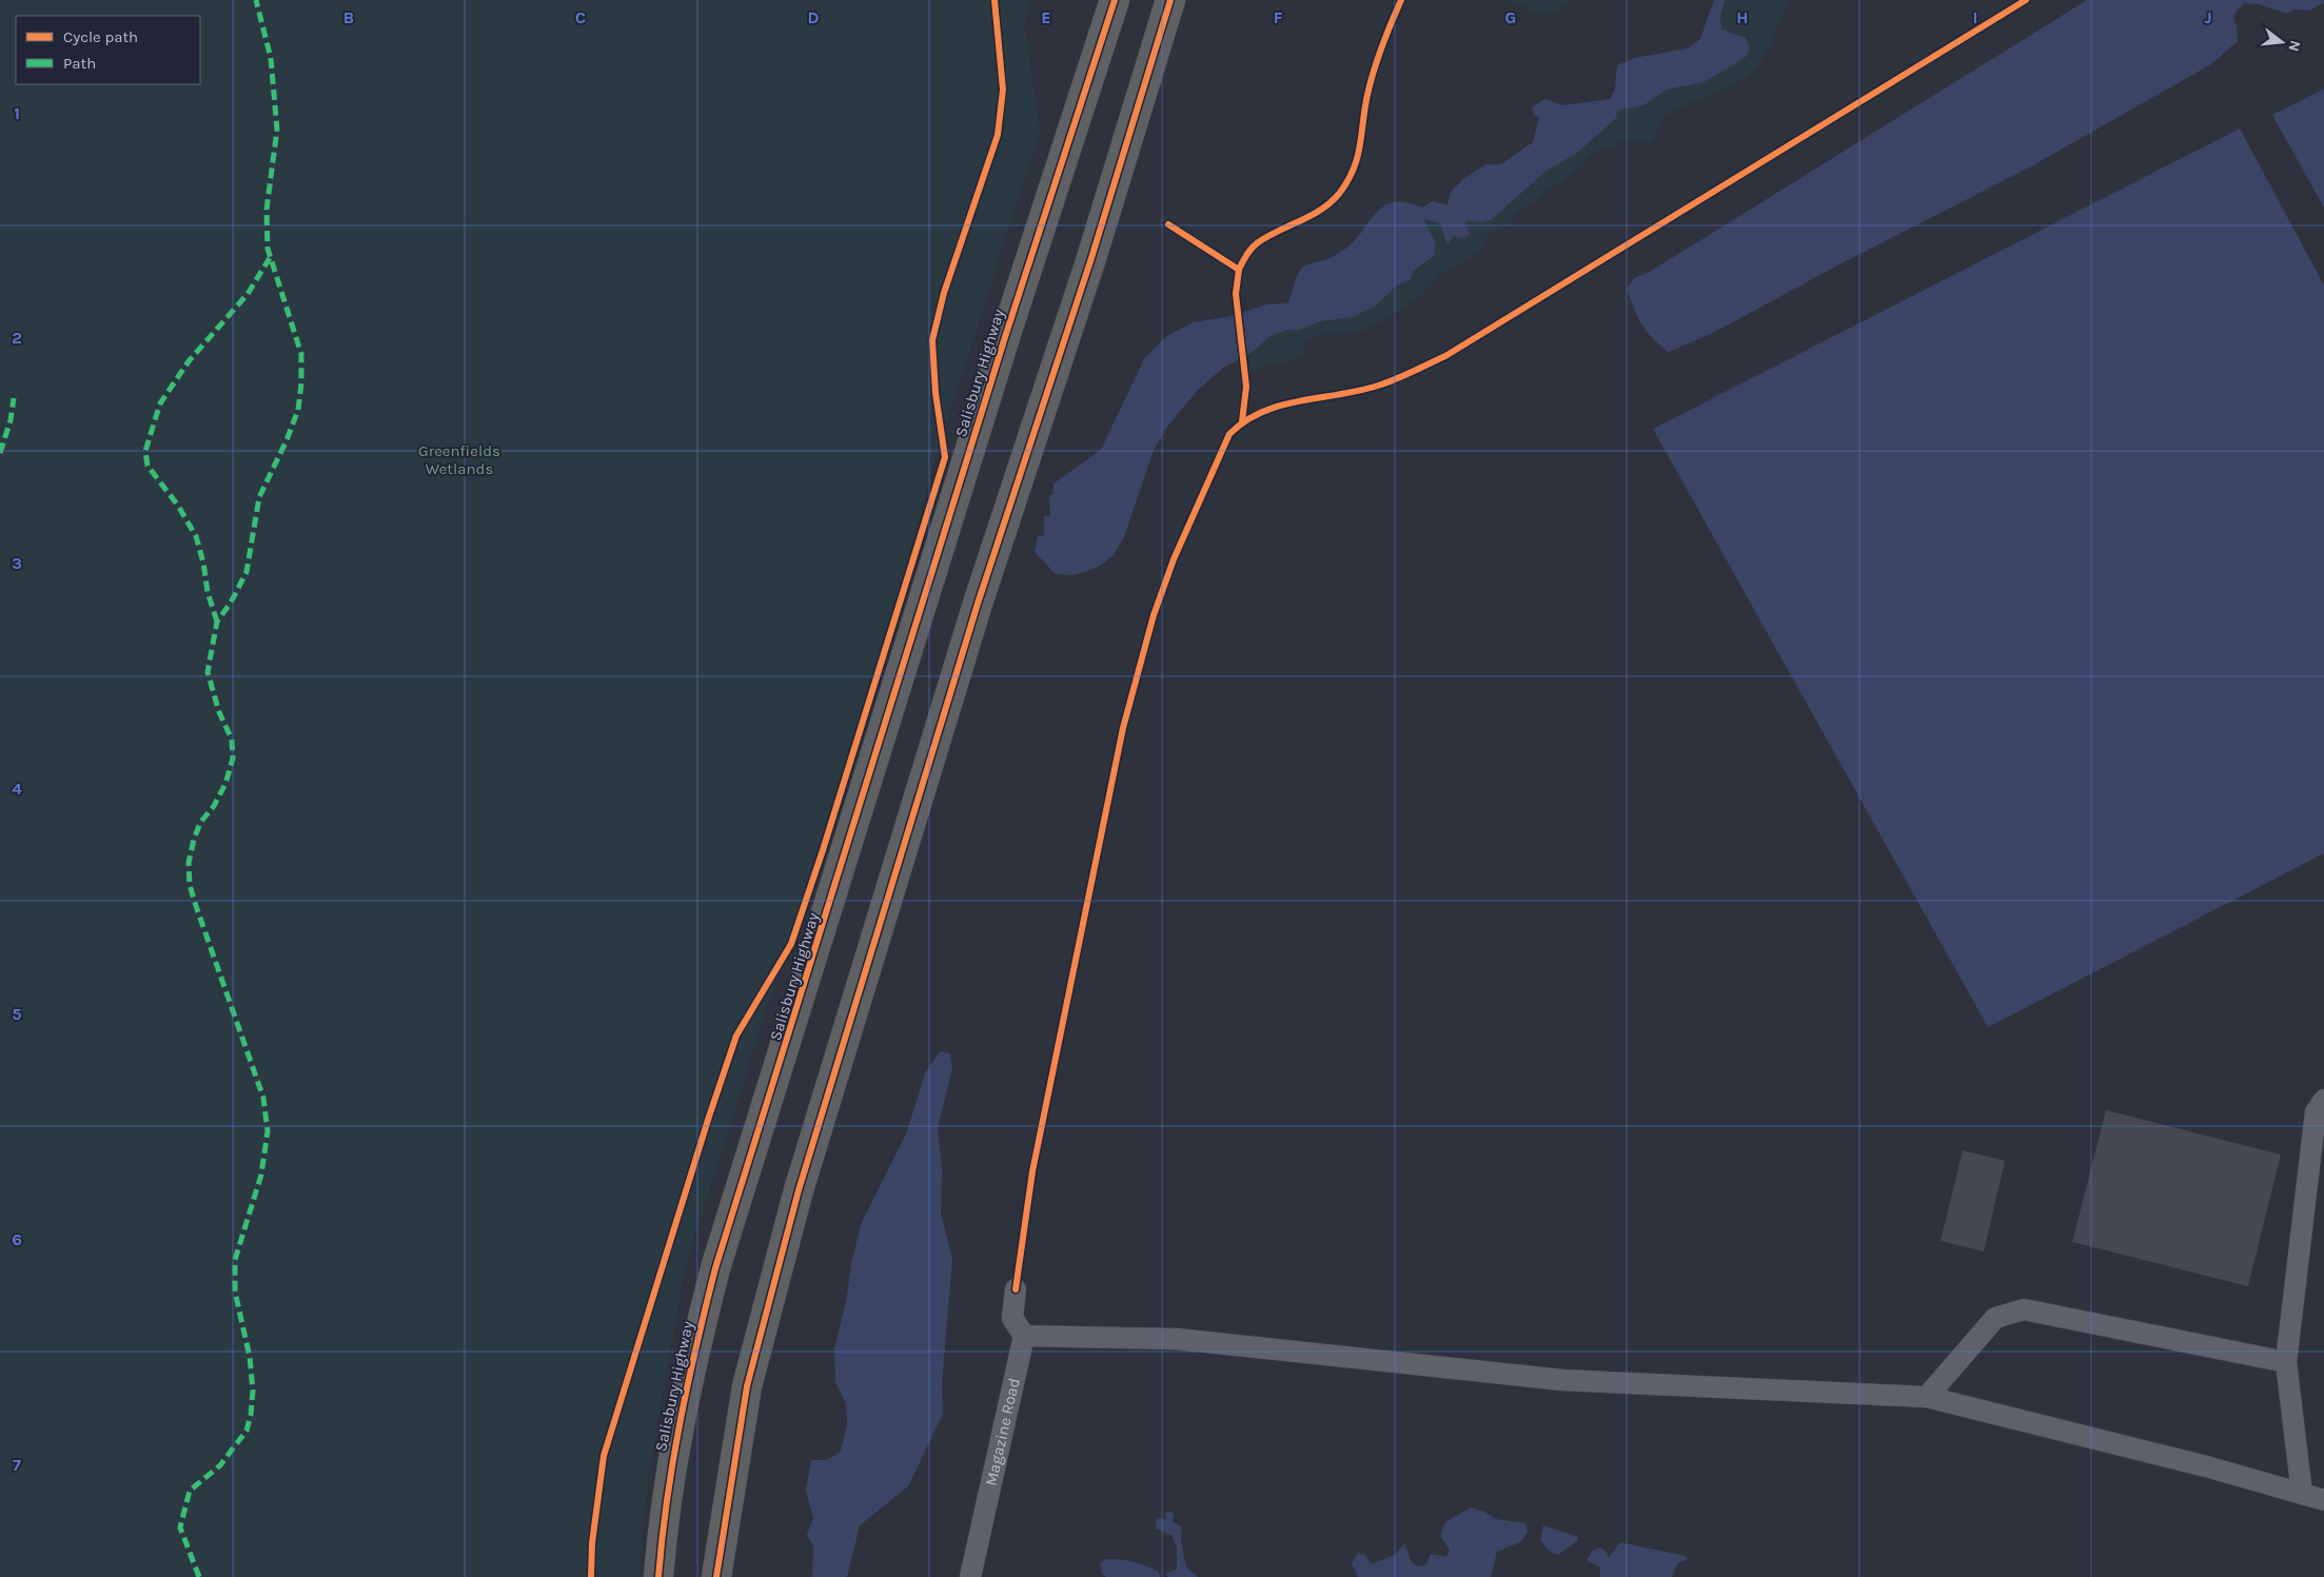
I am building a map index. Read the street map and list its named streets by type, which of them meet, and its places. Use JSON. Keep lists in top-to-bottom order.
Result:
{
  "streets": {
    "highway": ["Salisbury Highway"],
    "street": ["Magazine Road"]
  },
  "parks": ["Greenfields Wetlands"],
  "legend": ["Cycle path", "Path"],
  "north": "right",
  "grid": {
    "columns": [
      "B",
      "C",
      "D",
      "E",
      "F",
      "G",
      "H",
      "I",
      "J"
    ],
    "rows": [
      "1",
      "2",
      "3",
      "4",
      "5",
      "6",
      "7"
    ]
  }
}
